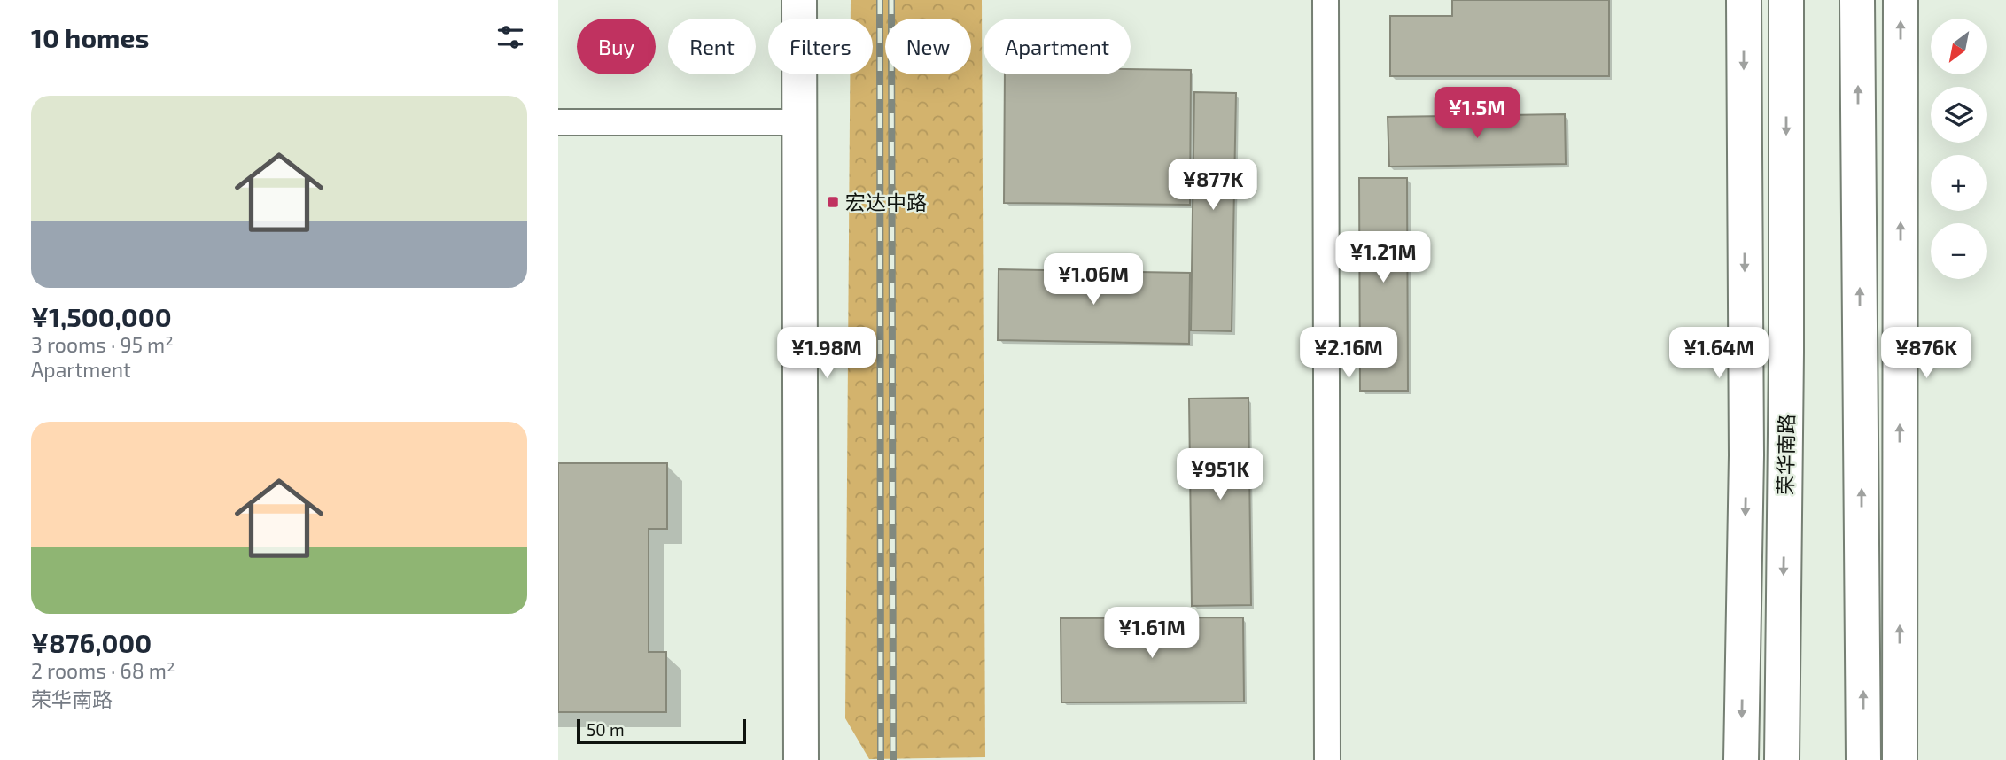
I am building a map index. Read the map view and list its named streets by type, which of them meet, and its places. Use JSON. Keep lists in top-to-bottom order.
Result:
{
  "streets": {
    "street": ["荣华南路"]
  },
  "places": {
    "transit": ["宏达中路"]
  },
  "scale_bar": "50 m",
  "north": "bottom left",
  "page": {
    "heading": "10 homes",
    "map_buttons": ["+", "−"],
    "chip": [
      "Buy",
      "Rent",
      "Filters",
      "New",
      "Apartment"
    ],
    "list": [
      {
        "name": "¥1,500,000",
        "note": "3 rooms · 95 m² · Apartment"
      },
      {
        "name": "¥876,000",
        "note": "2 rooms · 68 m² · 荣华南路"
      }
    ],
    "price": [
      "¥1.5M",
      "¥877K",
      "¥1.21M",
      "¥1.06M",
      "¥1.98M",
      "¥2.16M",
      "¥1.64M",
      "¥876K",
      "¥951K",
      "¥1.61M"
    ],
    "scale": "50 m"
  }
}
